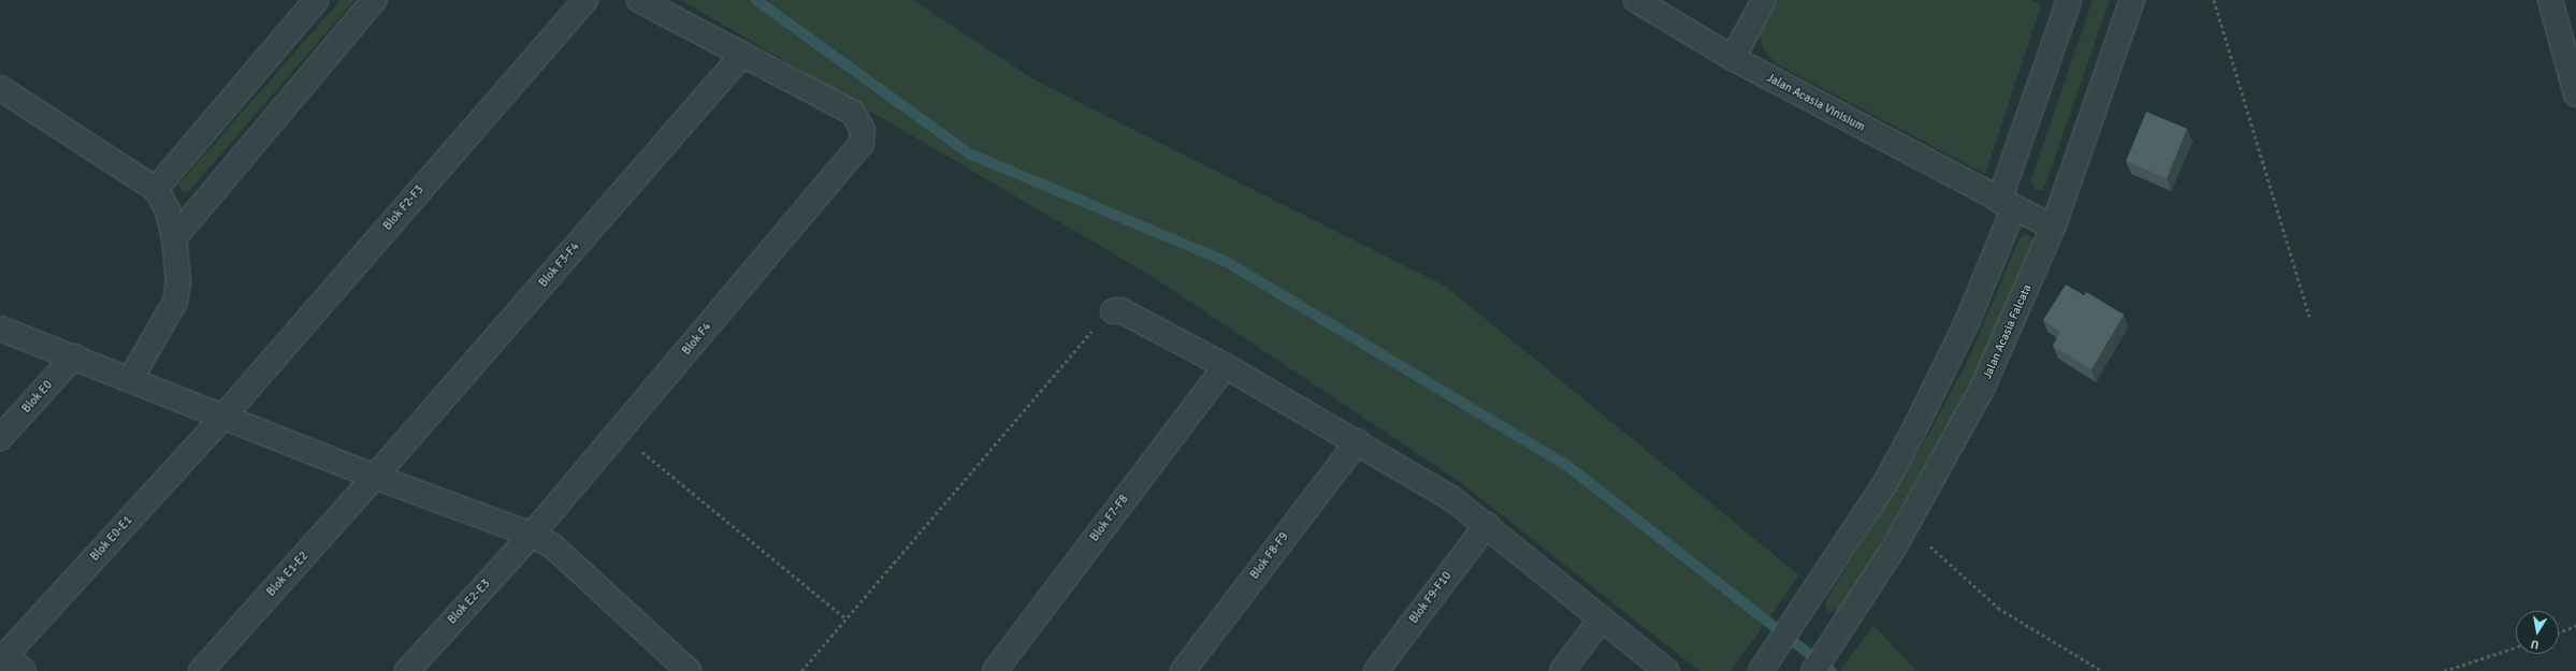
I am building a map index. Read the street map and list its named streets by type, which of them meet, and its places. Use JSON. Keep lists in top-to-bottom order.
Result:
{
  "streets": {
    "street": [
      "Jalan Acasia Vinisium",
      "Blok F2-F3",
      "Blok F3-F4",
      "Jalan Acasia Falcata",
      "Blok F4",
      "Blok E0",
      "Blok F7-F8",
      "Blok E0-E1",
      "Blok F8-F9",
      "Blok E1-E2",
      "Blok F9-F10",
      "Blok E2-E3"
    ]
  },
  "crossings": [
    ["Jalan Acasia Vinisium", "Jalan Acasia Falcata"],
    ["Blok F2-F3", "Blok E0-E1"],
    ["Blok F3-F4", "Blok F4"],
    ["Blok F3-F4", "Blok E1-E2"],
    ["Blok F4", "Blok E2-E3"]
  ],
  "north": "bottom"
}
